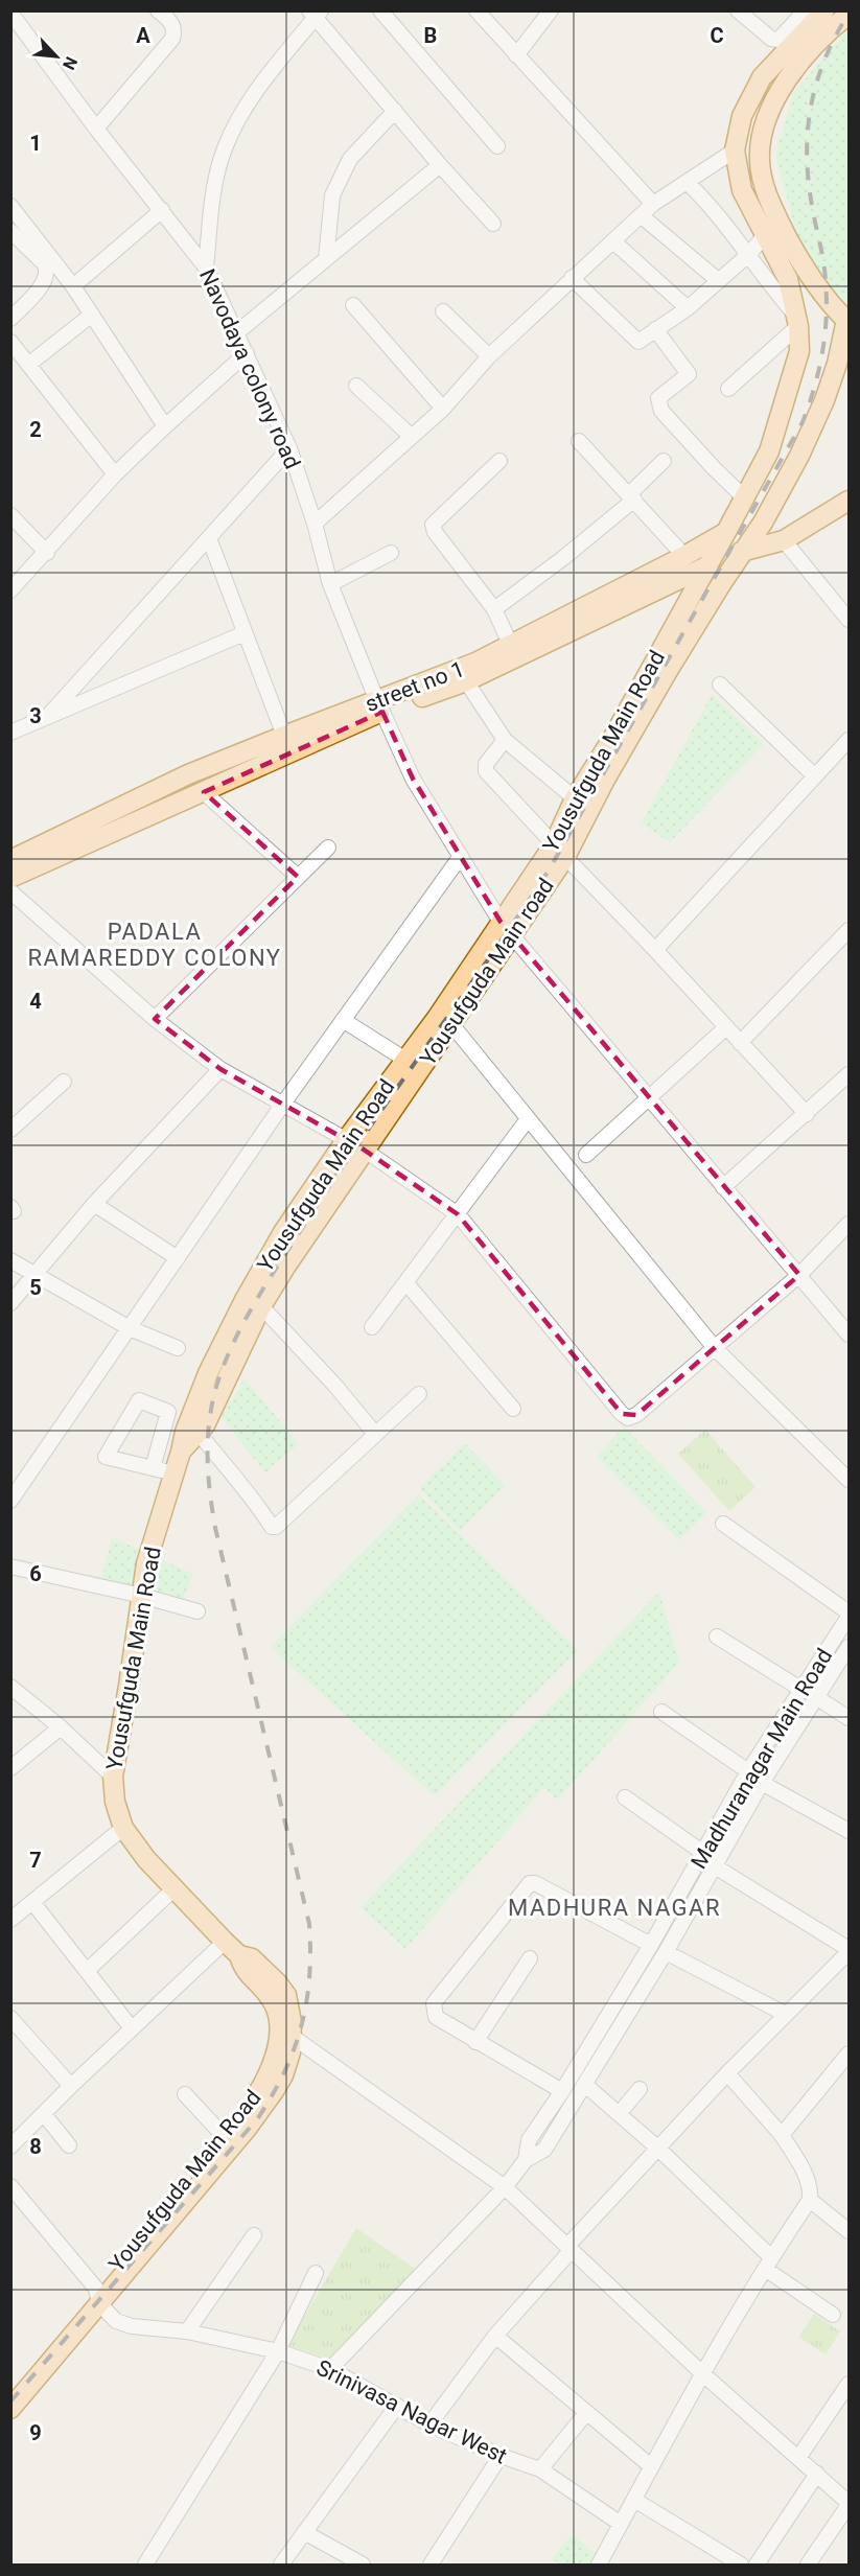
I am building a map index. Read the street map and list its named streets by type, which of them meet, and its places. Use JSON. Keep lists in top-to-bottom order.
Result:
{
  "streets": {
    "main road": ["street no 1", "Yousufguda Main Road", "Yousufguda Main road"],
    "street": ["Navodaya colony road", "Madhuranagar Main Road", "Srinivasa Nagar West"]
  },
  "crossings": [
    ["Navodaya colony road", "street no 1"],
    ["Navodaya colony road", "Yousufguda Main Road"],
    ["Navodaya colony road", "Yousufguda Main road"],
    ["street no 1", "Yousufguda Main Road"],
    ["street no 1", "Yousufguda Main road"],
    ["Yousufguda Main Road", "Yousufguda Main road"],
    ["Yousufguda Main Road", "Srinivasa Nagar West"],
    ["Madhuranagar Main Road", "Srinivasa Nagar West"]
  ],
  "districts": ["PADALA RAMAREDDY COLONY", "MADHURA NAGAR"],
  "north": "bottom right",
  "grid": {
    "columns": ["A", "B", "C"],
    "rows": [
      "1",
      "2",
      "3",
      "4",
      "5",
      "6",
      "7",
      "8",
      "9"
    ]
  }
}
